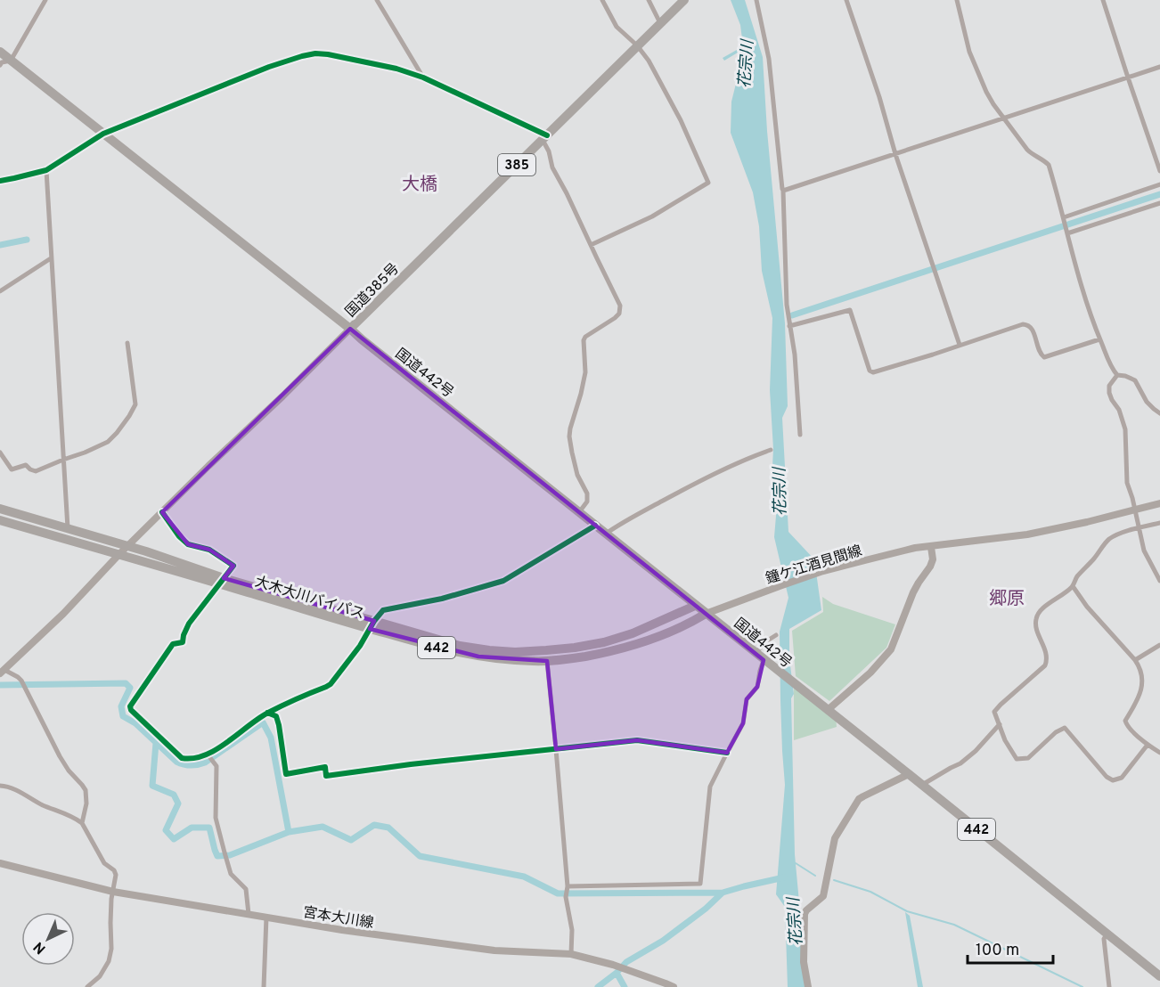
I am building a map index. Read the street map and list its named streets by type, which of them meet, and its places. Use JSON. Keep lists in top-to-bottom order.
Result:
{
  "streets": {
    "highway": [
      "385",
      "国道385号",
      "国道442号",
      "大木大川バイパス",
      "442"
    ],
    "main road": ["鐘ケ江酒見間線", "宮本大川線"]
  },
  "crossings": [
    ["国道385号", "国道442号"],
    ["国道442号", "鐘ケ江酒見間線"],
    ["国道442号", "大木大川バイパス"],
    ["鐘ケ江酒見間線", "大木大川バイパス"]
  ],
  "districts": ["大橋", "郷原"],
  "water": ["花宗川"],
  "scale_bar": "100 m",
  "north": "bottom left"
}
